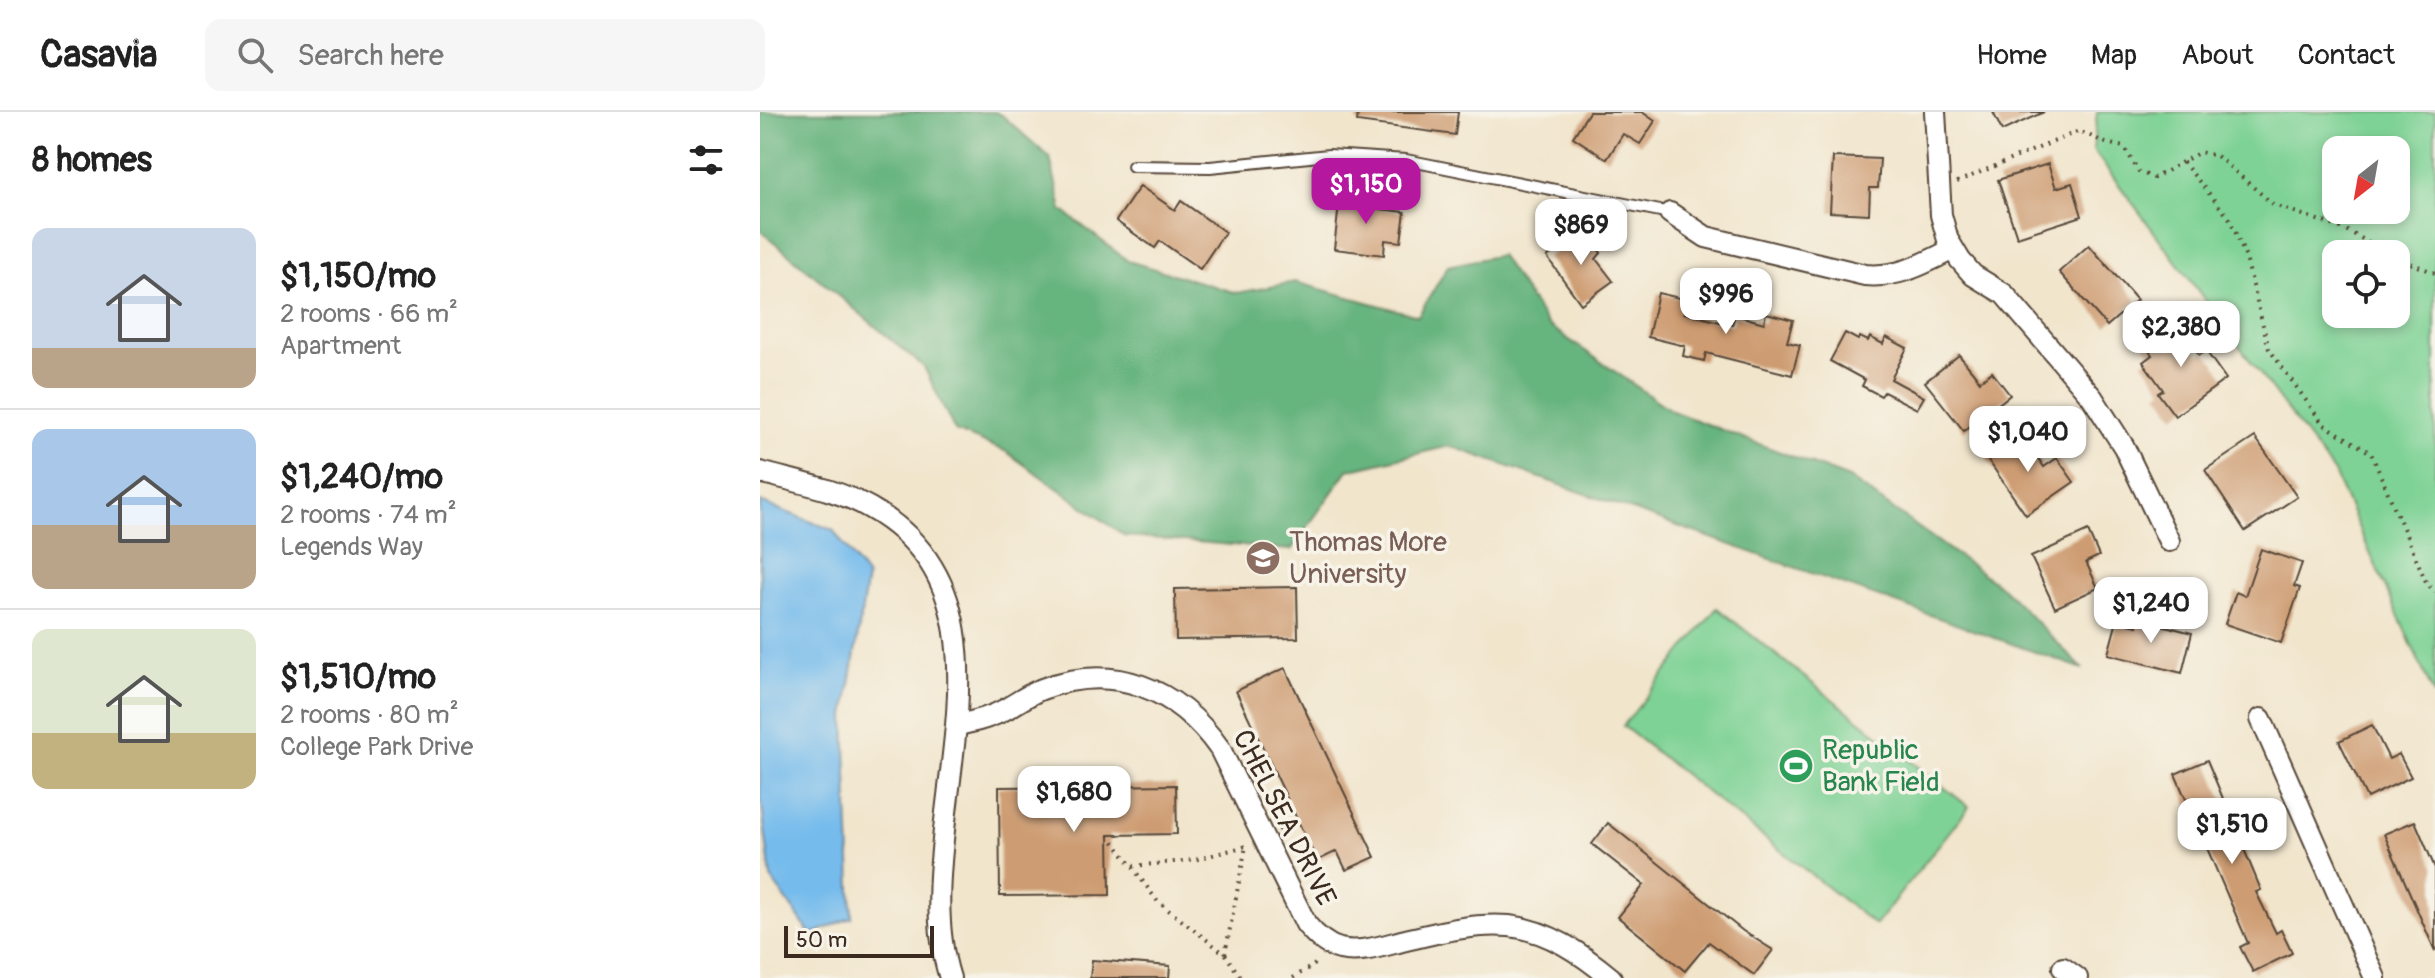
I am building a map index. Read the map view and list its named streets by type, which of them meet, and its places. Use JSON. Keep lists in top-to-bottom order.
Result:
{
  "streets": {
    "street": ["CHELSEA DRIVE"]
  },
  "places": {
    "school or university": ["Thomas More University"],
    "sports": ["Republic Bank Field"]
  },
  "scale_bar": "50 m",
  "north": "bottom left",
  "page": {
    "header": "Casavia",
    "search": "Search here",
    "nav": [
      "Home",
      "Map",
      "About",
      "Contact"
    ],
    "heading": "8 homes",
    "price": [
      "$1,150",
      "$869",
      "$996",
      "$2,380",
      "$1,040",
      "$1,240",
      "$1,680",
      "$1,510"
    ],
    "list": [
      {
        "name": "$1,150/mo",
        "note": "2 rooms · 66 m² · Apartment"
      },
      {
        "name": "$1,240/mo",
        "note": "2 rooms · 74 m² · Legends Way"
      },
      {
        "name": "$1,510/mo",
        "note": "2 rooms · 80 m² · College Park Drive"
      }
    ],
    "scale": "50 m"
  }
}
